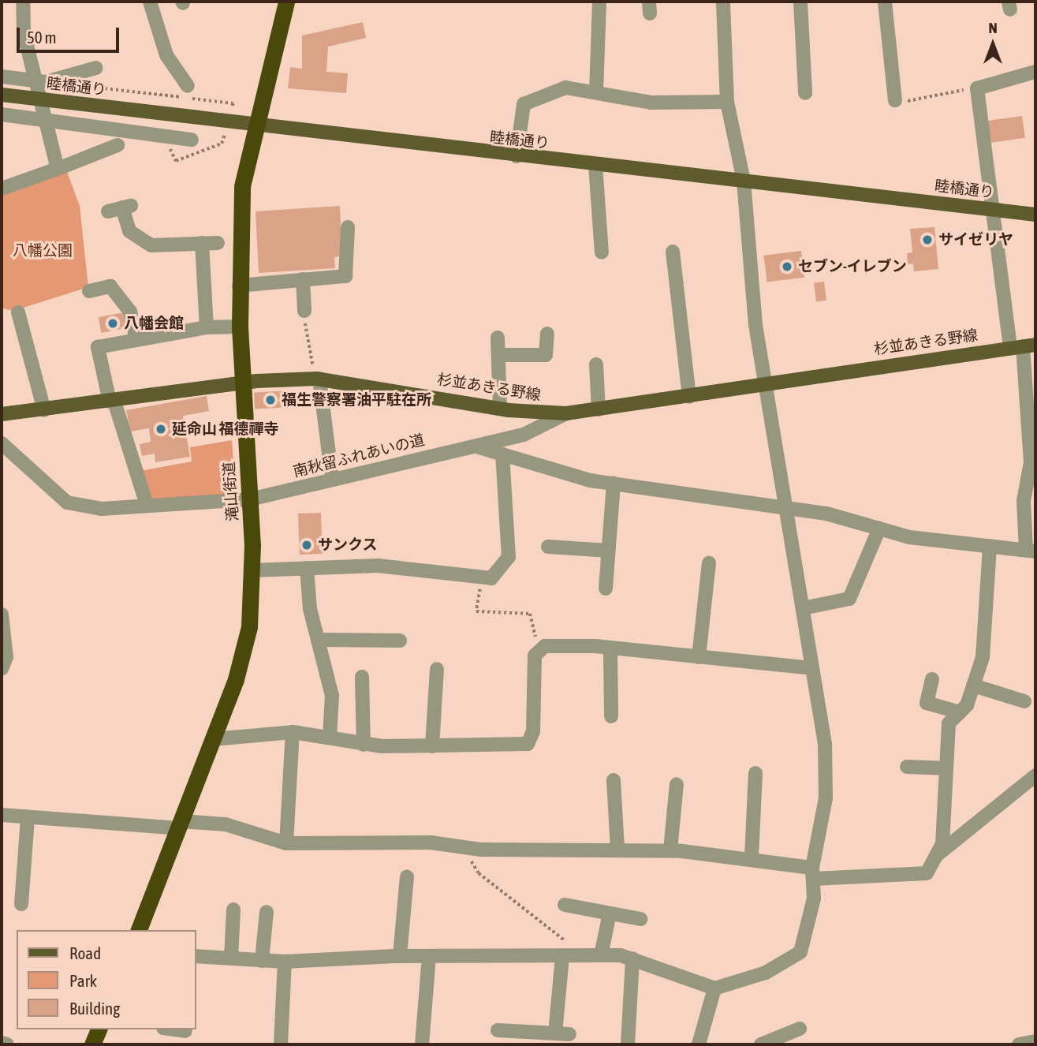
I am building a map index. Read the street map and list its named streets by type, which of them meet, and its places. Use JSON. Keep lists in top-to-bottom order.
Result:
{
  "streets": {
    "highway": ["滝山街道"],
    "main road": ["睦橋通り", "杉並あきる野線"],
    "street": ["南秋留ふれあいの道"]
  },
  "crossings": [
    ["睦橋通り", "滝山街道"],
    ["杉並あきる野線", "南秋留ふれあいの道"],
    ["杉並あきる野線", "滝山街道"],
    ["南秋留ふれあいの道", "滝山街道"]
  ],
  "parks": ["八幡公園"],
  "places": [
    "サイゼリヤ",
    "セブン-イレブン",
    "八幡会館",
    "福生警察署油平駐在所",
    "延命山 福德禪寺",
    "サンクス"
  ],
  "legend": ["Road", "Park", "Building"],
  "scale_bar": "50 m",
  "north": "top"
}
